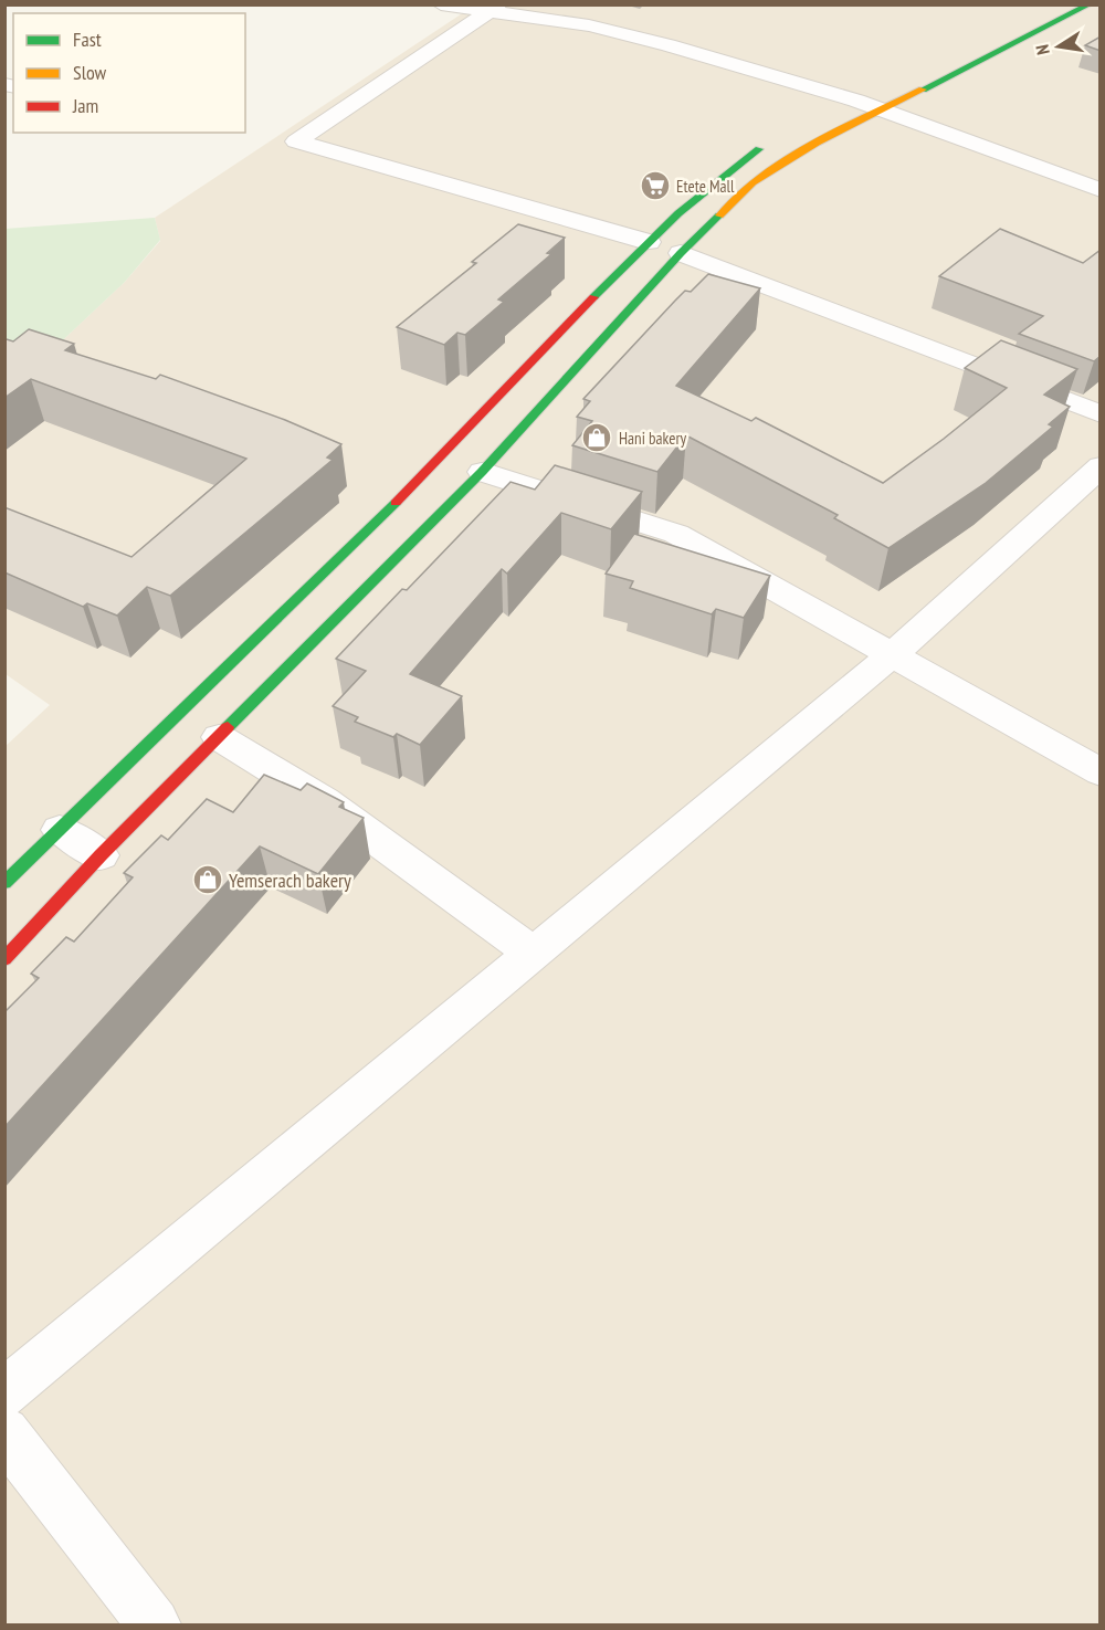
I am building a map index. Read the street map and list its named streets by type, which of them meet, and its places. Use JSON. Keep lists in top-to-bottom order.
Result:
{
  "places": {
    "supermarket": ["Etete Mall"],
    "shop": ["Hani bakery", "Yemserach bakery"]
  },
  "legend": ["Fast", "Slow", "Jam"],
  "north": "left"
}
